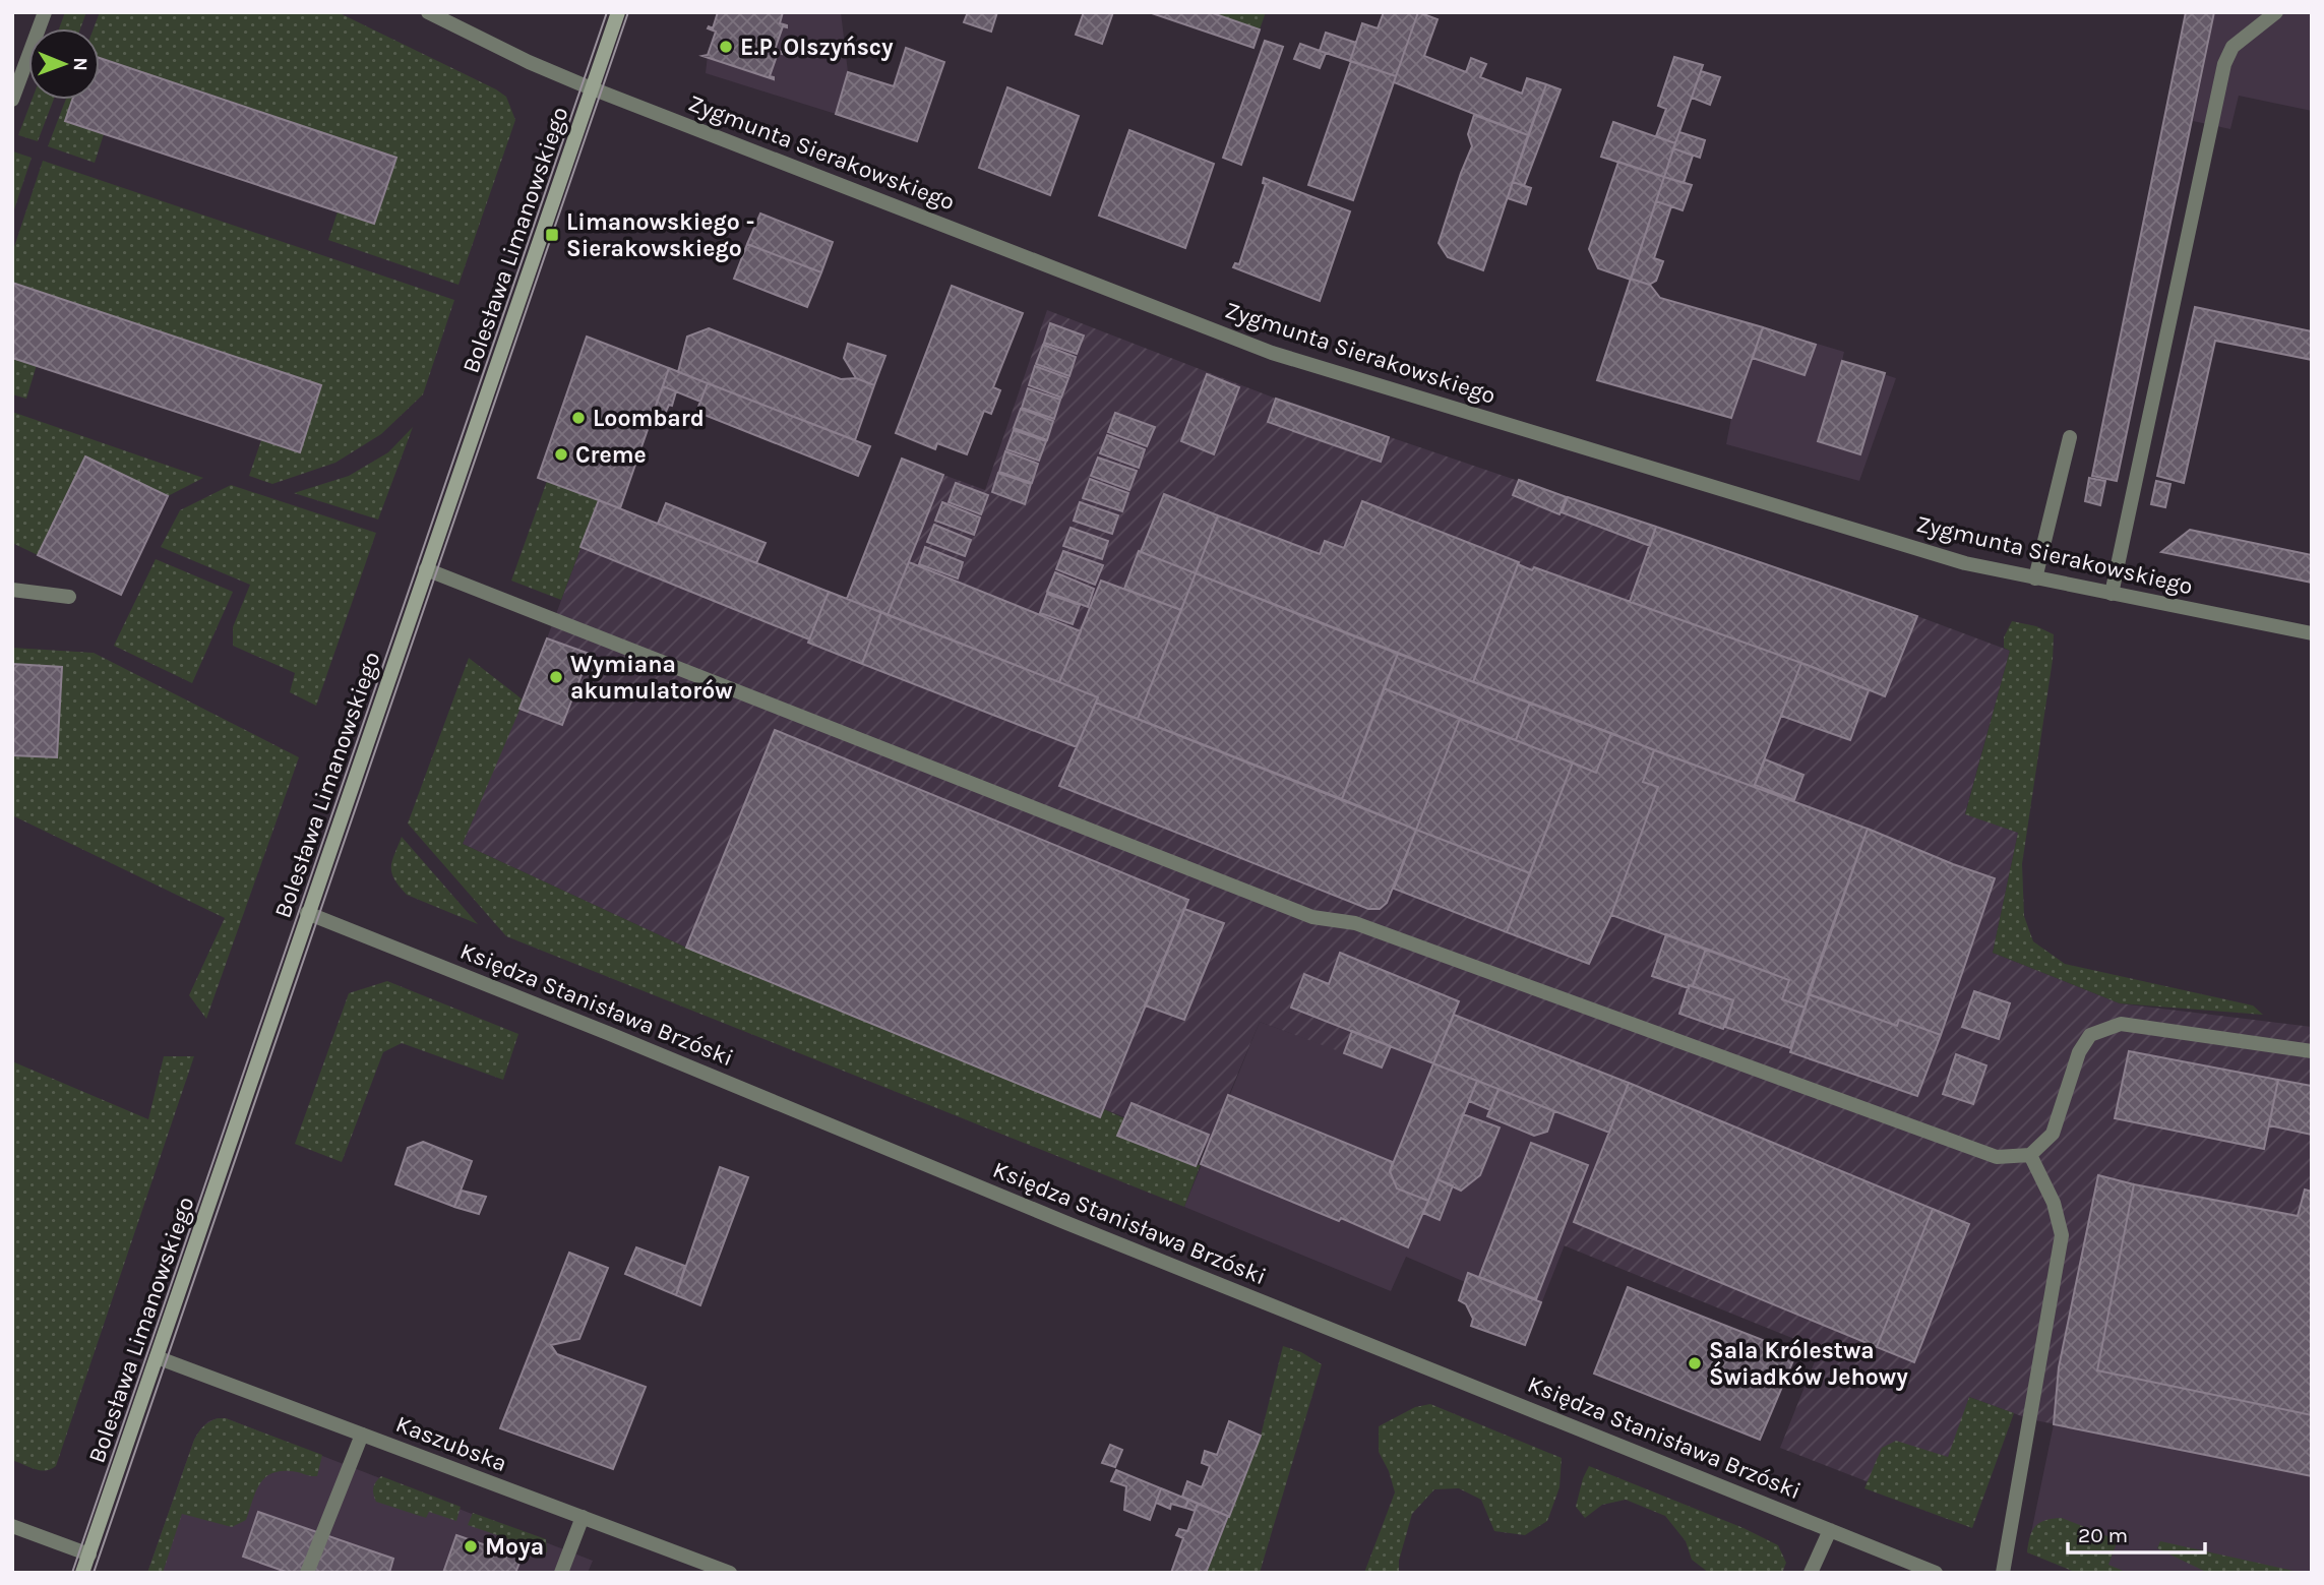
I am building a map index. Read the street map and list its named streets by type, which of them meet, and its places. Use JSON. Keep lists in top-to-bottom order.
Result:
{
  "streets": {
    "street": [
      "Zygmunta Sierakowskiego",
      "Bolesława Limanowskiego",
      "Księdza Stanisława Brzóski",
      "Kaszubska"
    ]
  },
  "crossings": [
    ["Zygmunta Sierakowskiego", "Bolesława Limanowskiego"],
    ["Bolesława Limanowskiego", "Księdza Stanisława Brzóski"],
    ["Bolesława Limanowskiego", "Kaszubska"]
  ],
  "places": {
    "other": [
      "E.P. Olszyńscy",
      "Loombard",
      "Creme",
      "Wymiana akumulatorów",
      "Sala Królestwa Świadków Jehowy",
      "Moya"
    ],
    "transit": ["Limanowskiego - Sierakowskiego"]
  },
  "scale_bar": "20 m",
  "north": "right"
}
